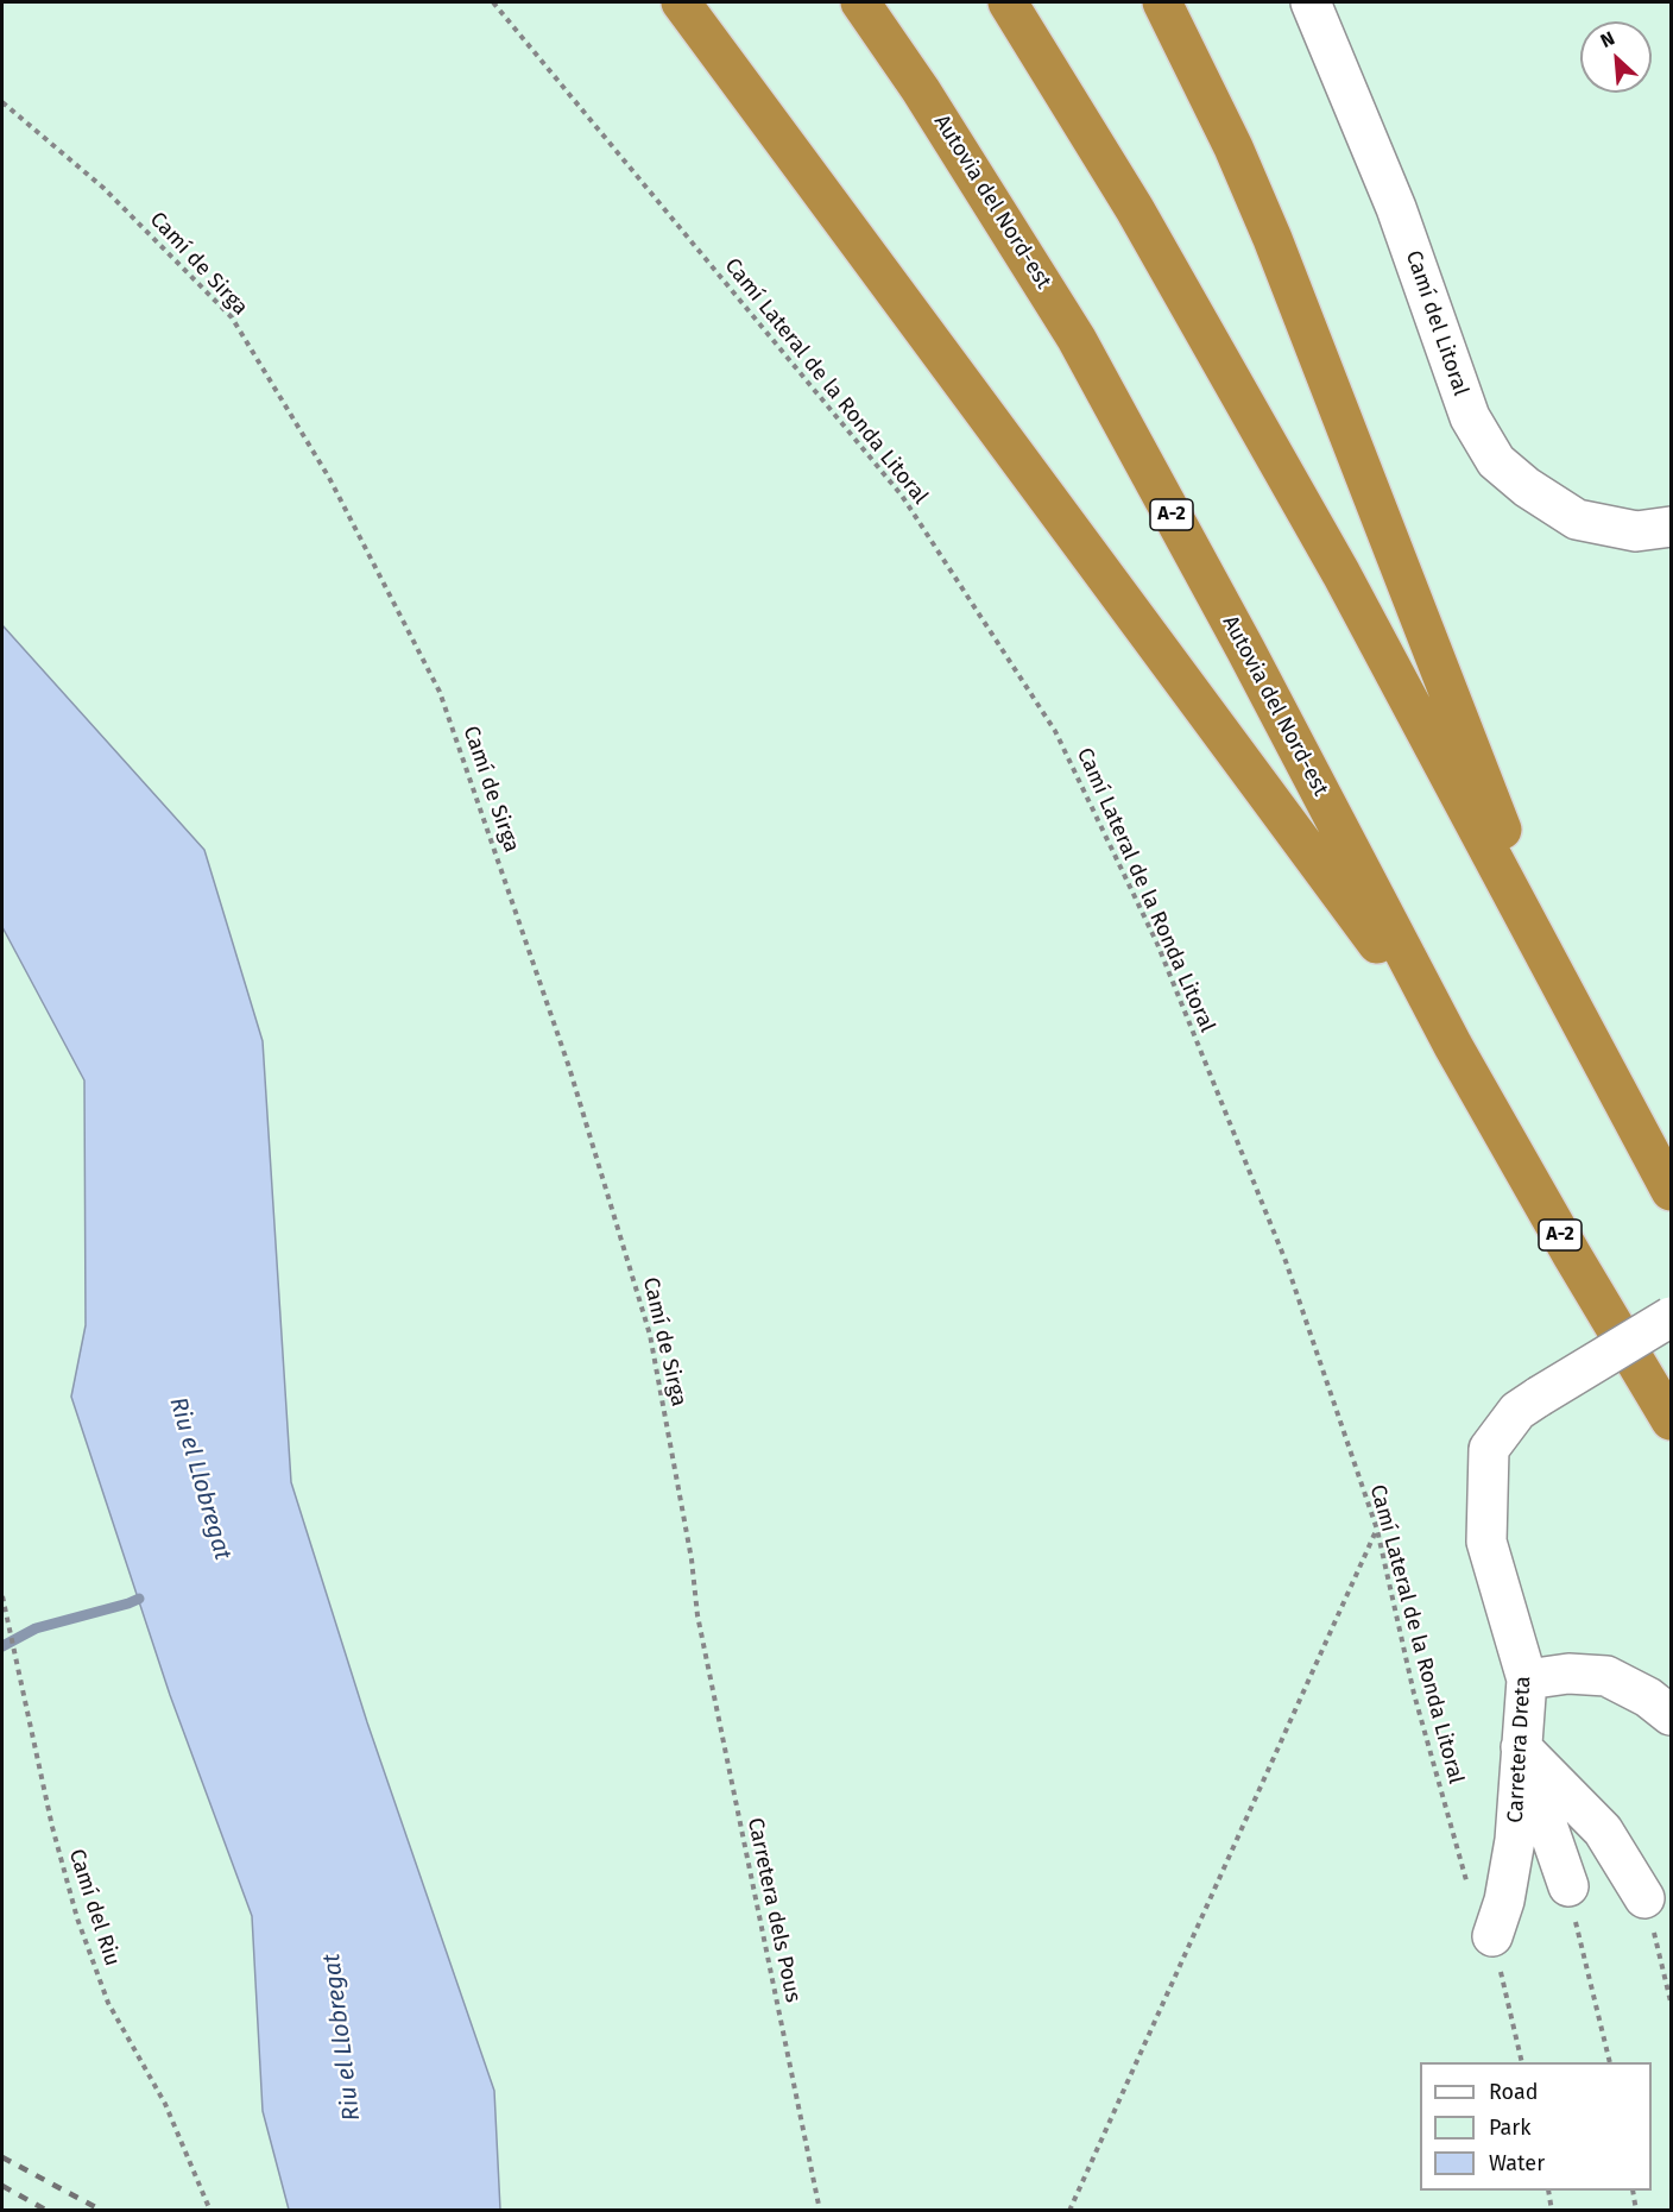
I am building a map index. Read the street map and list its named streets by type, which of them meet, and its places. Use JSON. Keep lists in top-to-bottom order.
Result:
{
  "streets": {
    "highway": ["Autovia del Nord-est", "A-2"],
    "street": ["Camí del Litoral", "Carretera Dreta"],
    "path": [
      "Camí de Sirga",
      "Camí Lateral de la Ronda Litoral",
      "Camí del Riu",
      "Carretera dels Pous"
    ]
  },
  "crossings": [
    ["Camí de Sirga", "Carretera dels Pous"],
    ["Camí Lateral de la Ronda Litoral", "Carretera Dreta"]
  ],
  "water": ["Riu el Llobregat"],
  "legend": ["Road", "Park", "Water"],
  "north": "top left"
}
